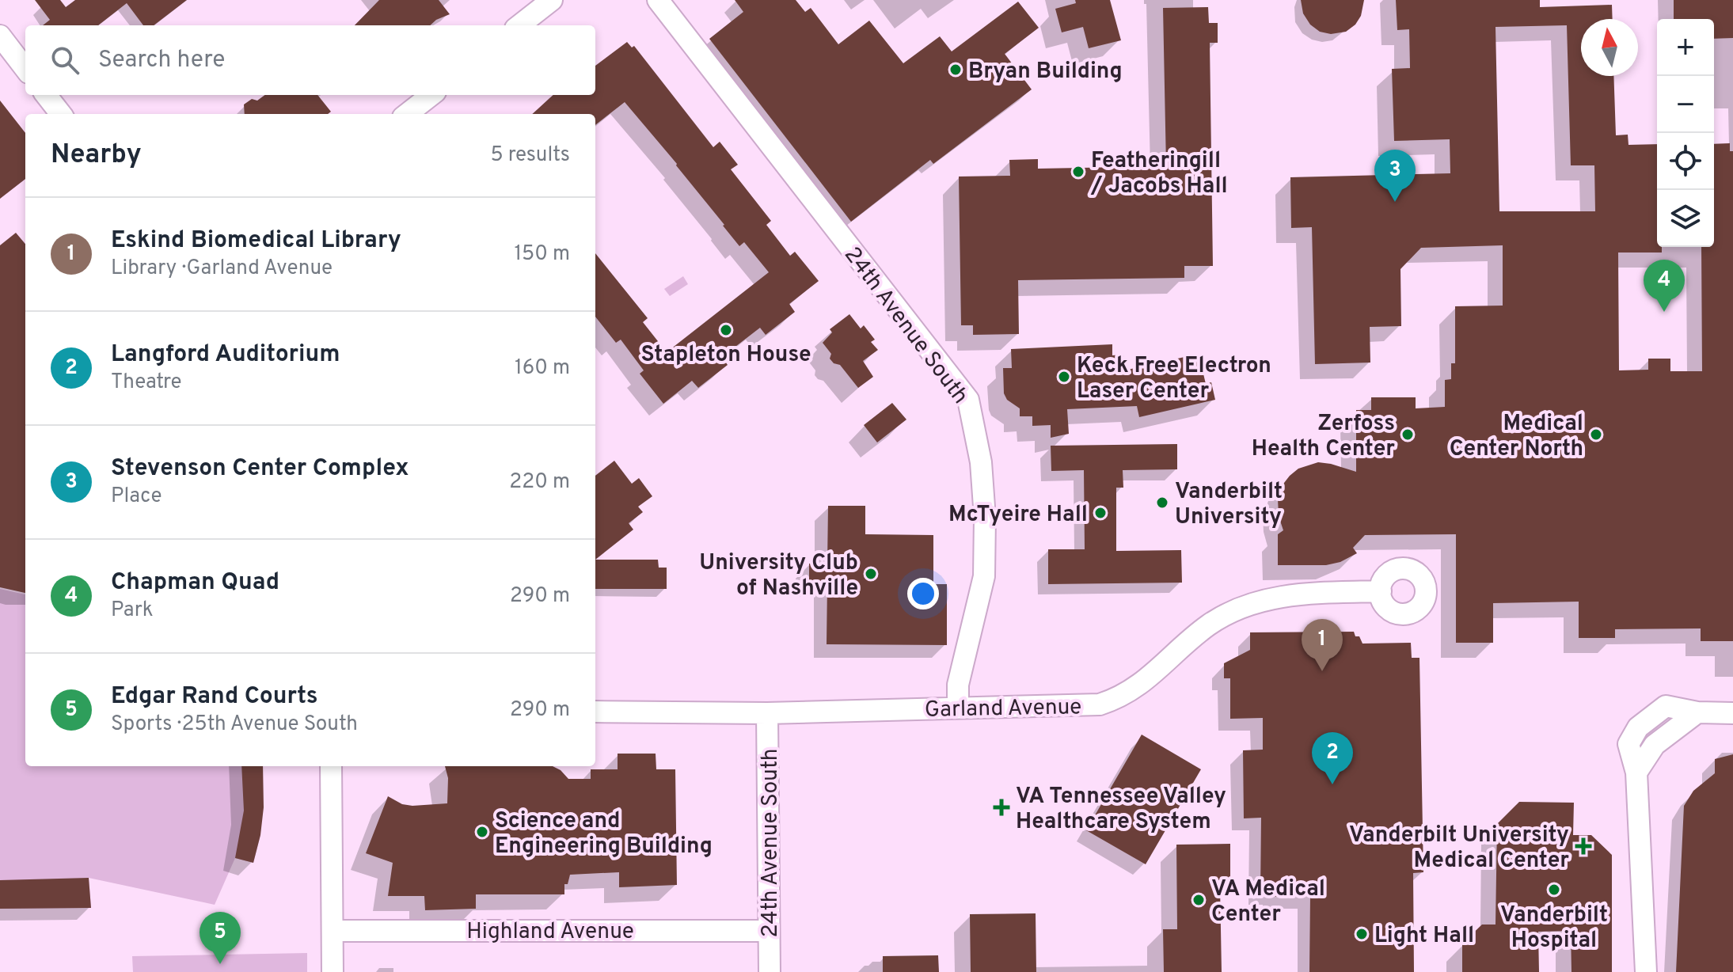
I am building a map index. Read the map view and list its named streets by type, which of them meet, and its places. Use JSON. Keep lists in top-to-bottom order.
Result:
{
  "streets": {
    "street": ["24th Avenue South", "Garland Avenue", "Highland Avenue"]
  },
  "crossings": [
    ["24th Avenue South", "Garland Avenue"],
    ["24th Avenue South", "Highland Avenue"]
  ],
  "places": {
    "other": [
      "Bryan Building",
      "Featheringill / Jacobs Hall",
      "Stapleton House",
      "Keck Free Electron Laser Center",
      "Zerfoss Health Center",
      "Medical Center North",
      "Vanderbilt University",
      "McTyeire Hall",
      "University Club of Nashville",
      "Science and Engineering Building",
      "Vanderbilt Hospital",
      "VA Medical Center",
      "Light Hall"
    ],
    "health": ["VA Tennessee Valley Healthcare System", "Vanderbilt University Medical Center"]
  },
  "north": "top",
  "page": {
    "map_buttons": ["+", "−"],
    "search": "Search here",
    "heading": ["Nearby", "5 results"],
    "pins": [
      "3",
      "4",
      "1",
      "2",
      "5"
    ],
    "list": [
      {
        "mark": "1",
        "name": "Eskind Biomedical Library",
        "note": "Library · Garland Avenue",
        "value": "150 m"
      },
      {
        "mark": "2",
        "name": "Langford Auditorium",
        "note": "Theatre",
        "value": "160 m"
      },
      {
        "mark": "3",
        "name": "Stevenson Center Complex",
        "note": "Place",
        "value": "220 m"
      },
      {
        "mark": "4",
        "name": "Chapman Quad",
        "note": "Park",
        "value": "290 m"
      },
      {
        "mark": "5",
        "name": "Edgar Rand Courts",
        "note": "Sports · 25th Avenue South",
        "value": "290 m"
      }
    ]
  }
}
